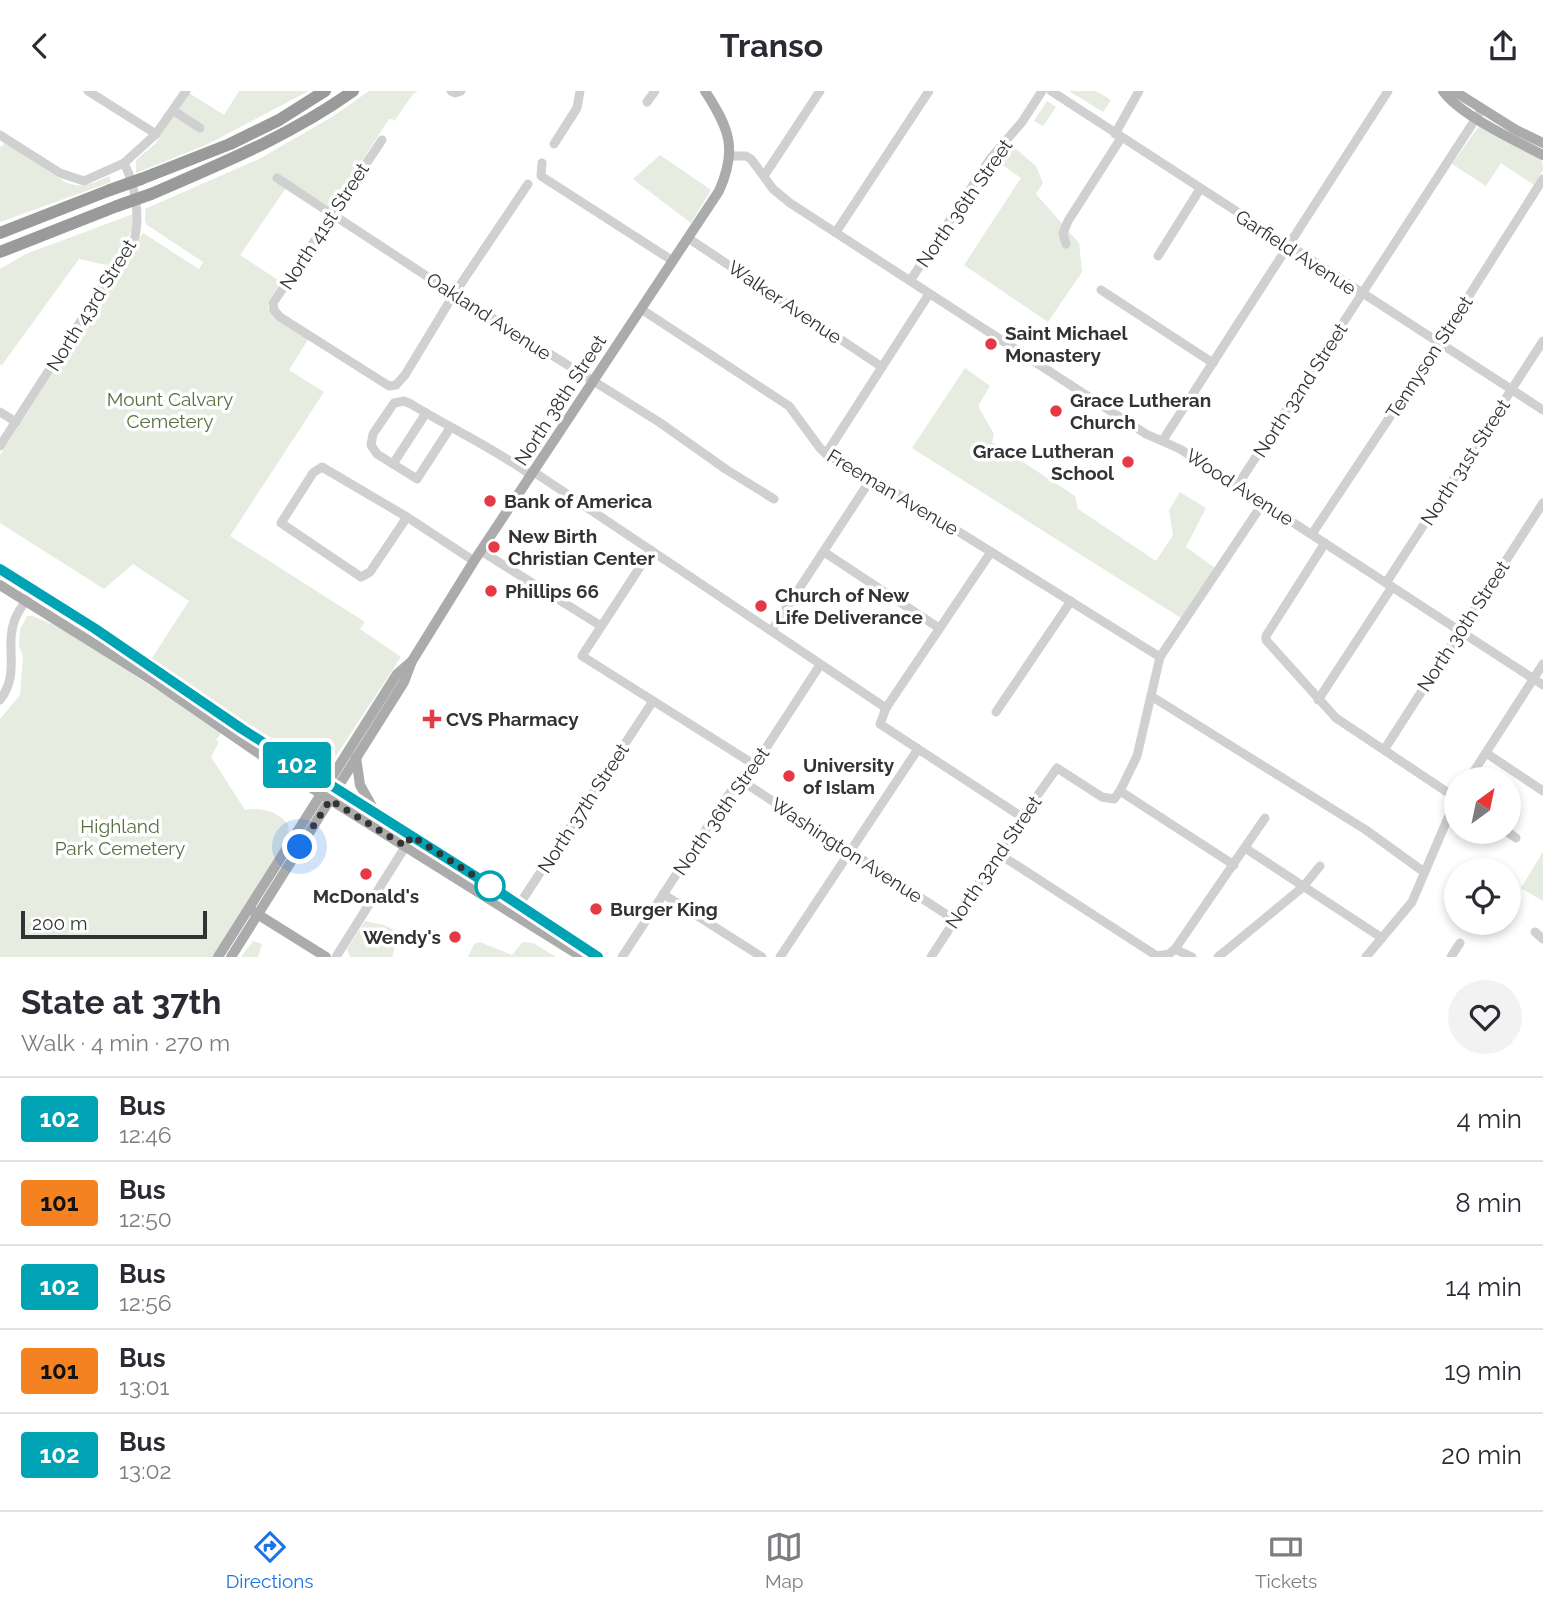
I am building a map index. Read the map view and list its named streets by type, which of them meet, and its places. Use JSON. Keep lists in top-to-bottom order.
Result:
{
  "streets": {
    "main road": ["North 38th Street"],
    "street": [
      "North 36th Street",
      "North 41st Street",
      "Garfield Avenue",
      "Walker Avenue",
      "North 43rd Street",
      "Oakland Avenue",
      "Tennyson Street",
      "North 32nd Street",
      "North 31st Street",
      "Wood Avenue",
      "Freeman Avenue",
      "North 30th Street",
      "North 37th Street",
      "Washington Avenue"
    ]
  },
  "crossings": [
    ["North 36th Street", "Walker Avenue"],
    ["North 36th Street", "Wood Avenue"],
    ["North 36th Street", "Freeman Avenue"],
    ["North 36th Street", "Washington Avenue"],
    ["North 41st Street", "Oakland Avenue"],
    ["Garfield Avenue", "Tennyson Street"],
    ["Garfield Avenue", "North 32nd Street"],
    ["Garfield Avenue", "North 31st Street"],
    ["Walker Avenue", "North 38th Street"],
    ["Oakland Avenue", "North 38th Street"],
    ["Tennyson Street", "Wood Avenue"],
    ["North 32nd Street", "Wood Avenue"],
    ["North 32nd Street", "Washington Avenue"],
    ["North 38th Street", "Wood Avenue"],
    ["North 38th Street", "Freeman Avenue"],
    ["North 31st Street", "Wood Avenue"],
    ["Wood Avenue", "North 30th Street"]
  ],
  "parks": ["Mount Calvary Cemetery", "Highland Park Cemetery"],
  "places": {
    "other": [
      "Saint Michael Monastery",
      "Grace Lutheran Church",
      "Grace Lutheran School",
      "Bank of America",
      "New Birth Christian Center",
      "Phillips 66",
      "Church of New Life Deliverance",
      "University of Islam",
      "McDonald's",
      "Burger King",
      "Wendy's"
    ],
    "health": ["CVS Pharmacy"]
  },
  "lines": ["bus line 102"],
  "scale_bar": "200 m",
  "north": "top right",
  "page": {
    "header": "Transo",
    "on_map": "102",
    "scale": "200 m",
    "heading": ["State at 37th", "Walk · 4 min · 270 m"],
    "list": [
      {
        "mark": "102",
        "name": "Bus",
        "note": "12:46",
        "value": "4 min"
      },
      {
        "mark": "101",
        "name": "Bus",
        "note": "12:50",
        "value": "8 min"
      },
      {
        "mark": "102",
        "name": "Bus",
        "note": "12:56",
        "value": "14 min"
      },
      {
        "mark": "101",
        "name": "Bus",
        "note": "13:01",
        "value": "19 min"
      },
      {
        "mark": "102",
        "name": "Bus",
        "note": "13:02",
        "value": "20 min"
      }
    ],
    "tabs": ["Directions", "Map", "Tickets"]
  }
}
